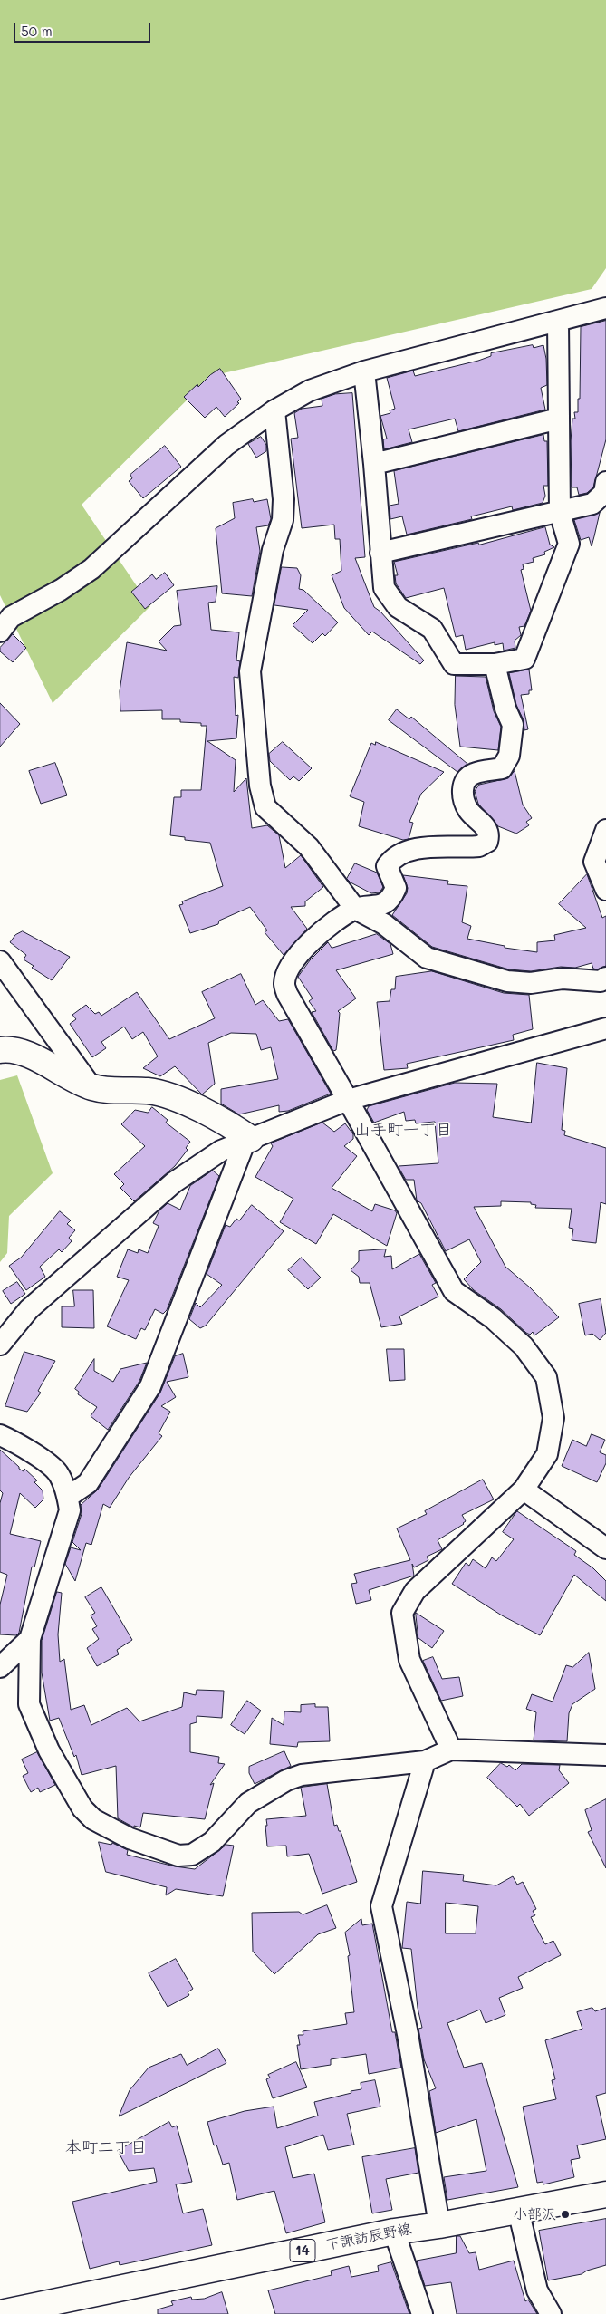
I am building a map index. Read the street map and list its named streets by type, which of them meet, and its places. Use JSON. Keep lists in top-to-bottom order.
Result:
{
  "streets": {
    "main road": ["下諏訪辰野線", "14"]
  },
  "districts": ["山手町一丁目", "本町二丁目"],
  "places": ["小部沢"],
  "scale_bar": "50 m"
}
